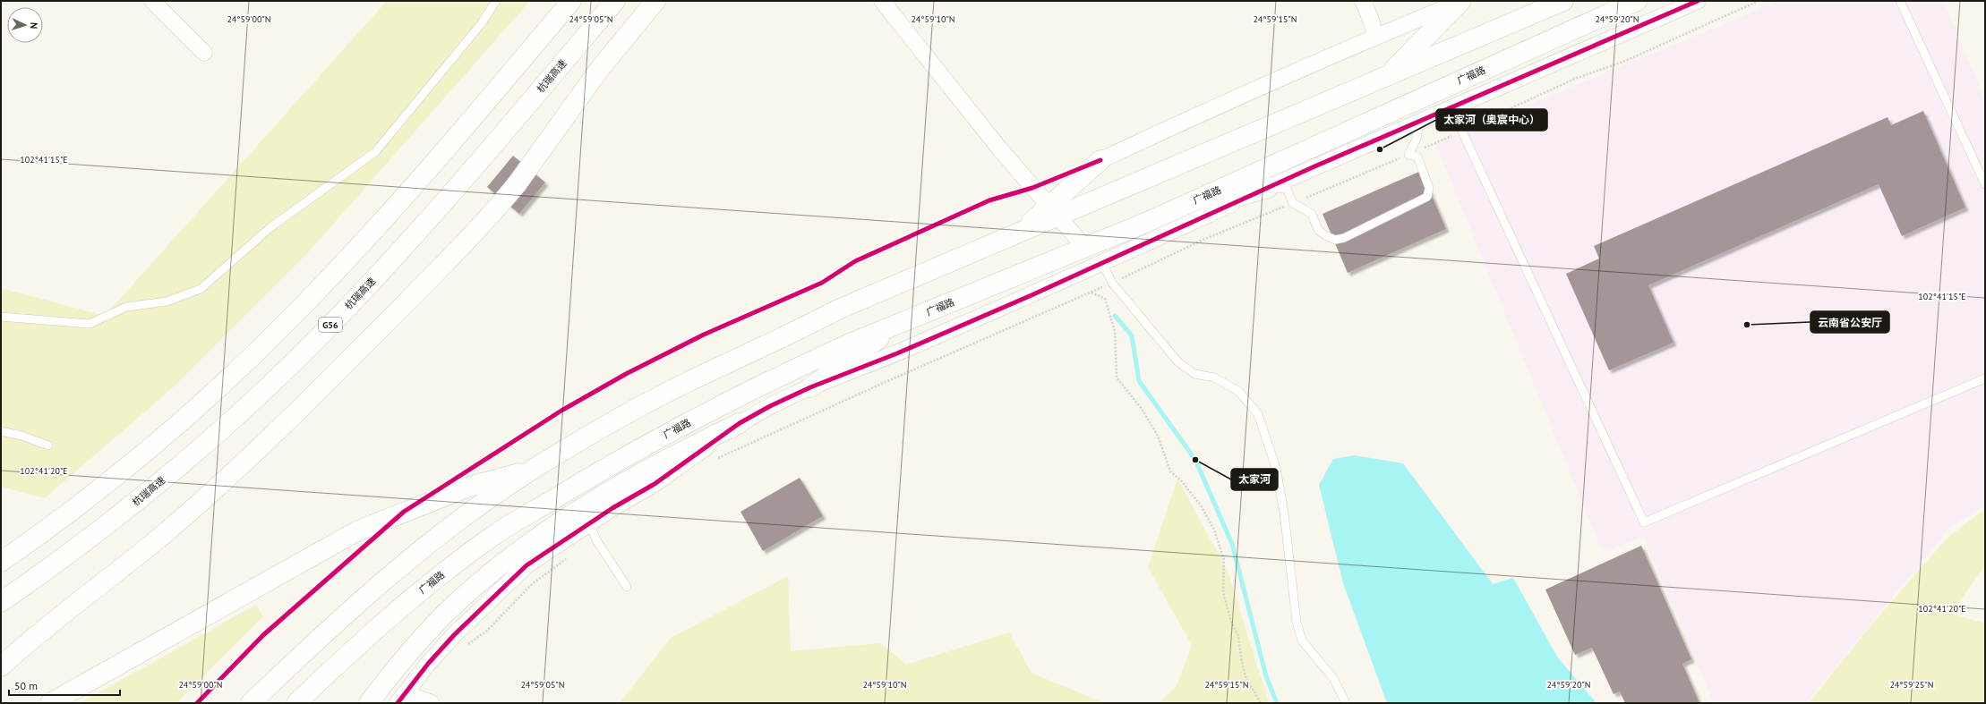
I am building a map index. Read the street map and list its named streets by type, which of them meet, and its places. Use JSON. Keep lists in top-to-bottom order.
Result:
{
  "streets": {
    "main road": ["广福路", "杭瑞高速", "G56"]
  },
  "places": ["太家河（奥宸中心）", "云南省公安厅", "太家河"],
  "scale_bar": "50 m",
  "north": "right",
  "coordinates": [
    "24°59'00\"N",
    "24°59'05\"N",
    "24°59'10\"N",
    "24°59'15\"N",
    "24°59'20\"N",
    "102°41'15\"E",
    "102°41'20\"E",
    "24°59'25\"N"
  ]
}
